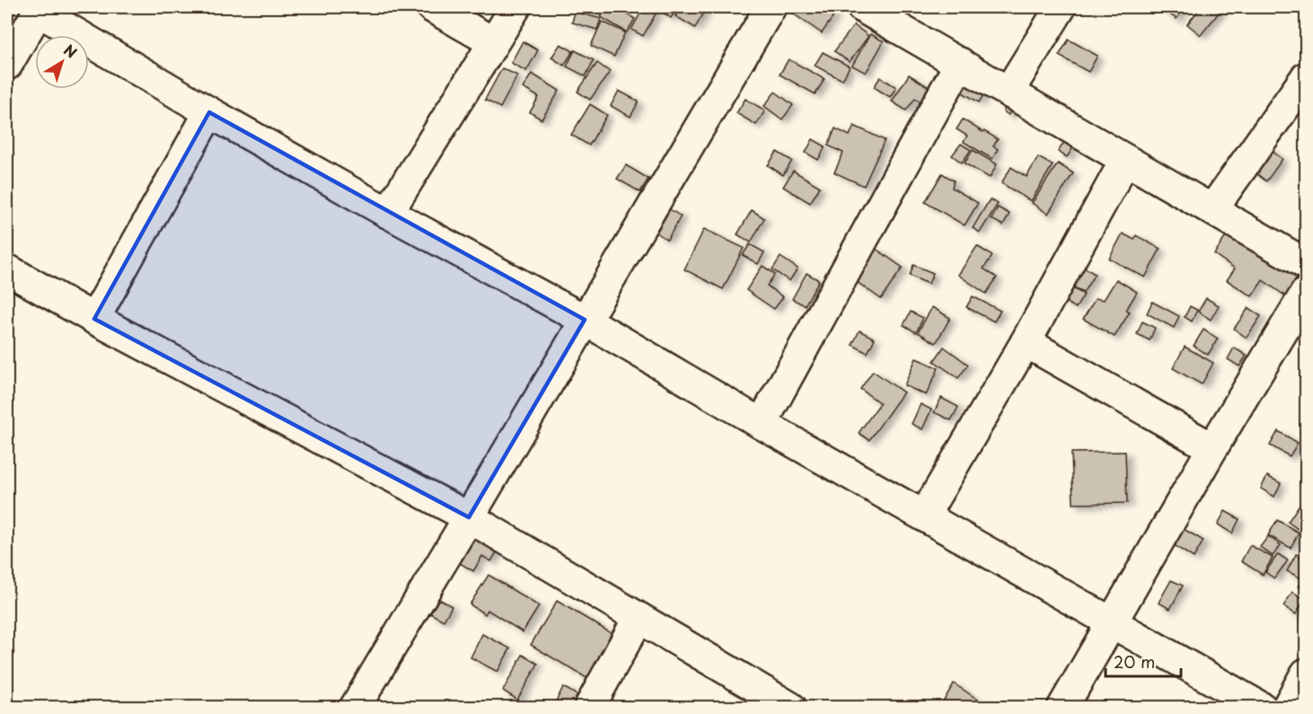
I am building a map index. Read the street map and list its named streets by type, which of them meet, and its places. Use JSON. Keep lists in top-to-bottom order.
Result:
{
  "scale_bar": "20 m",
  "north": "top right"
}
